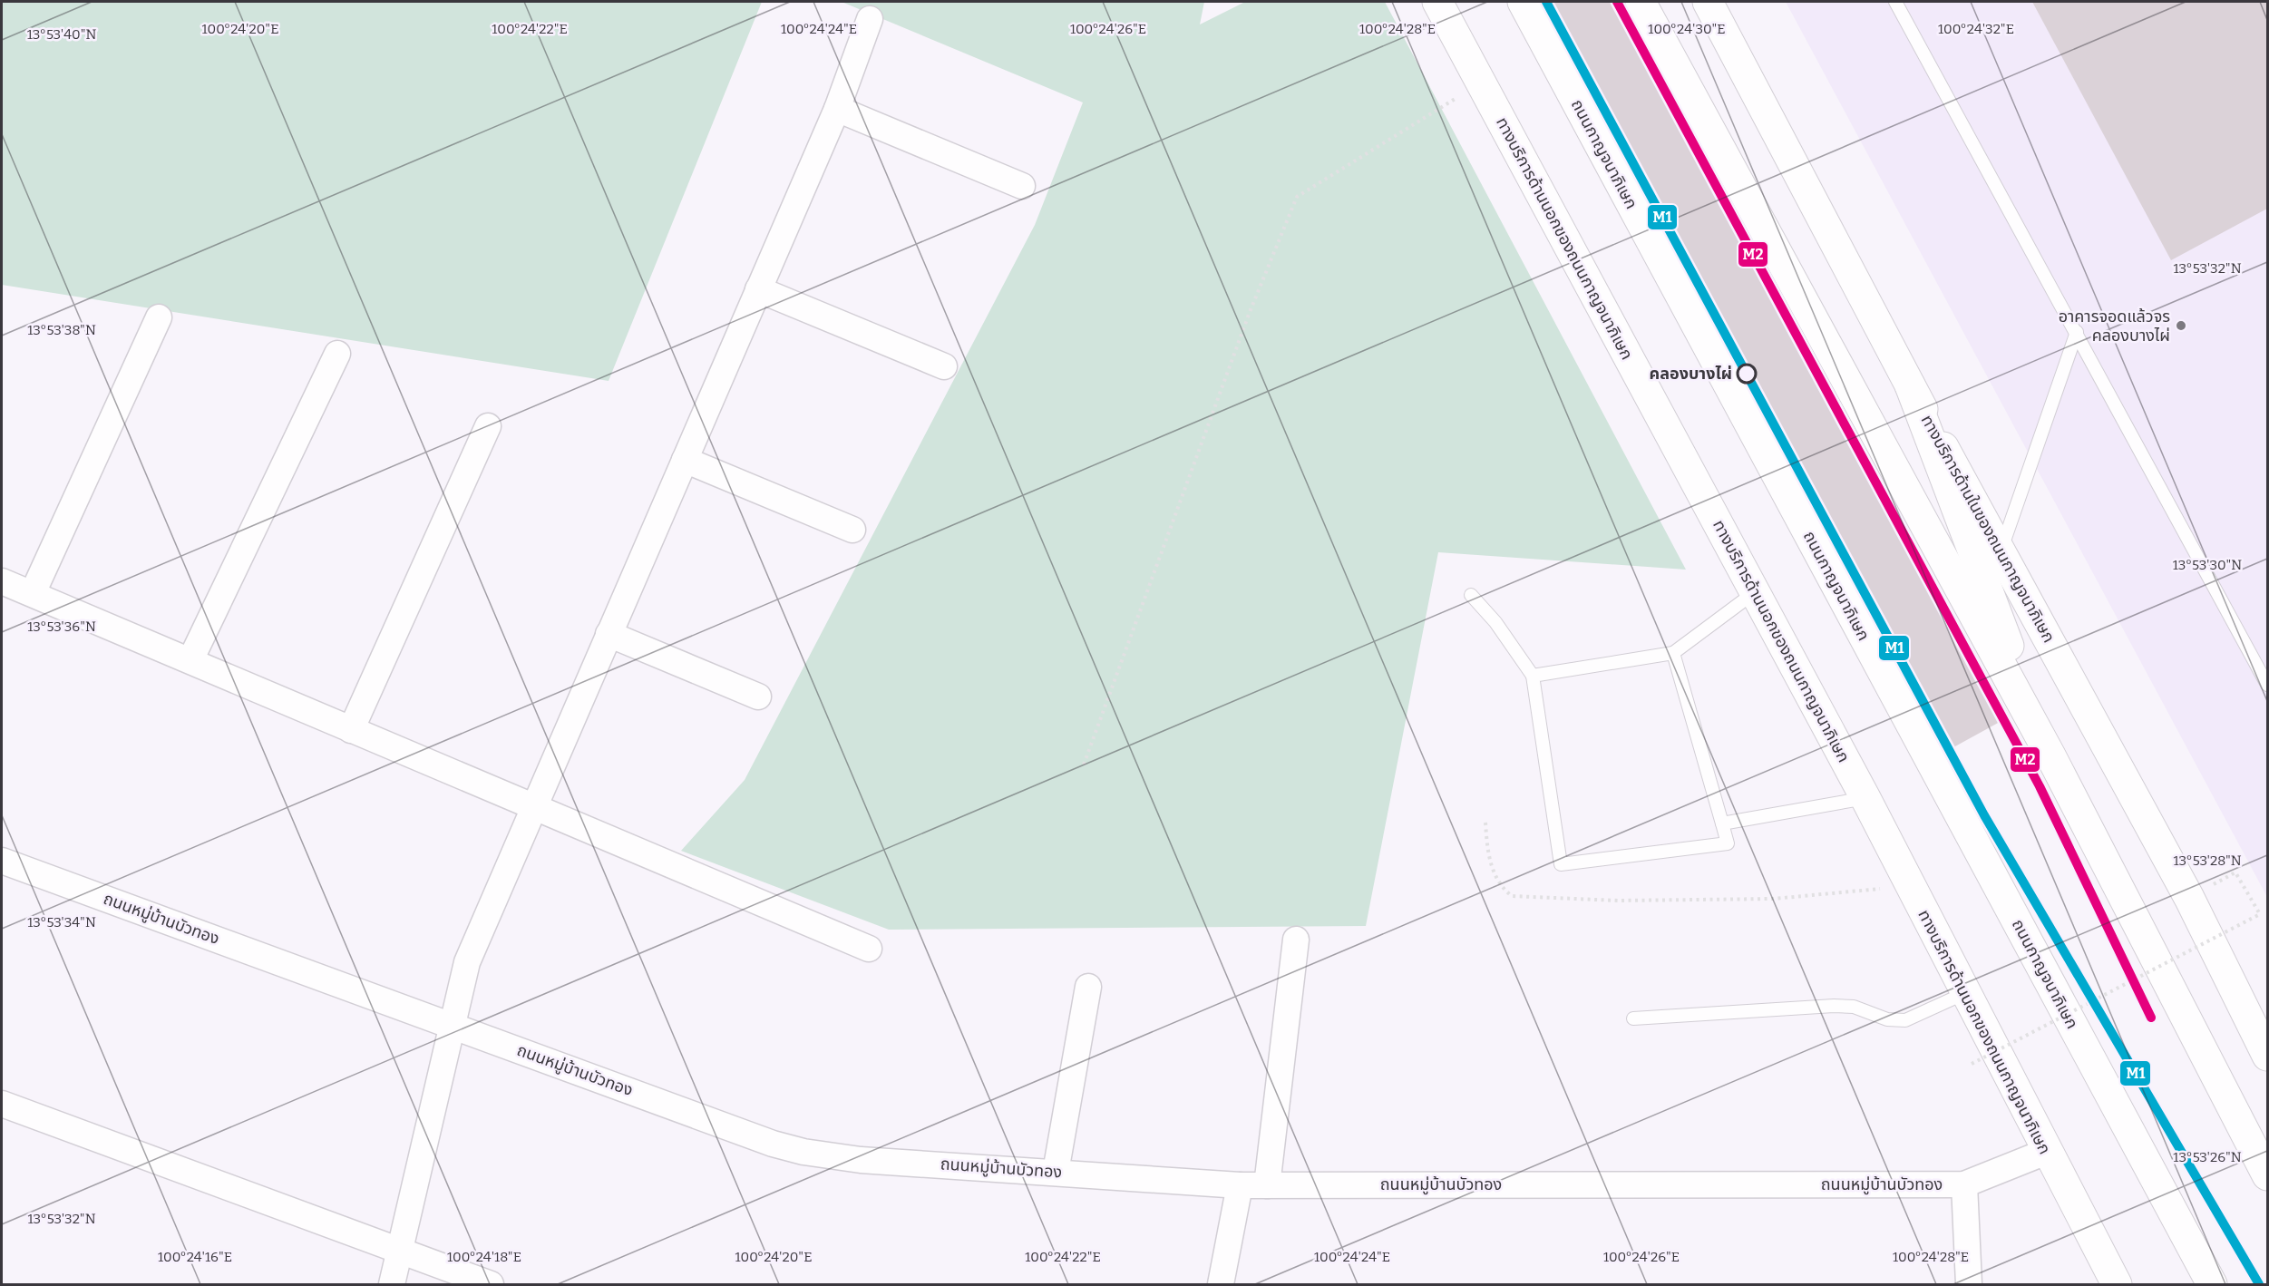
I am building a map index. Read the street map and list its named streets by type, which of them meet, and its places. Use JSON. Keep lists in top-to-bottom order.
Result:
{
  "streets": {
    "main road": ["ถนนกาญจนาภิเษก", "ทางบริการด้านนอกของถนนกาญจนาภิเษก", "ทางบริการด้านในของถนนกาญจนาภิเษก"],
    "street": ["ถนนหมู่บ้านบัวทอง"]
  },
  "crossings": [
    ["ทางบริการด้านนอกของถนนกาญจนาภิเษก", "ถนนหมู่บ้านบัวทอง"]
  ],
  "places": ["อาคารจอดแล้วจร คลองบางไผ่", "คลองบางไผ่"],
  "lines": ["transit line M1", "transit line M2"],
  "coordinates": [
    "100°24'20\"E",
    "100°24'22\"E",
    "100°24'24\"E",
    "100°24'26\"E",
    "100°24'28\"E",
    "100°24'30\"E",
    "100°24'32\"E",
    "13°53'40\"N",
    "13°53'32\"N",
    "13°53'38\"N",
    "13°53'30\"N",
    "13°53'36\"N",
    "13°53'28\"N",
    "13°53'34\"N",
    "13°53'26\"N",
    "100°24'16\"E",
    "100°24'18\"E"
  ]
}
